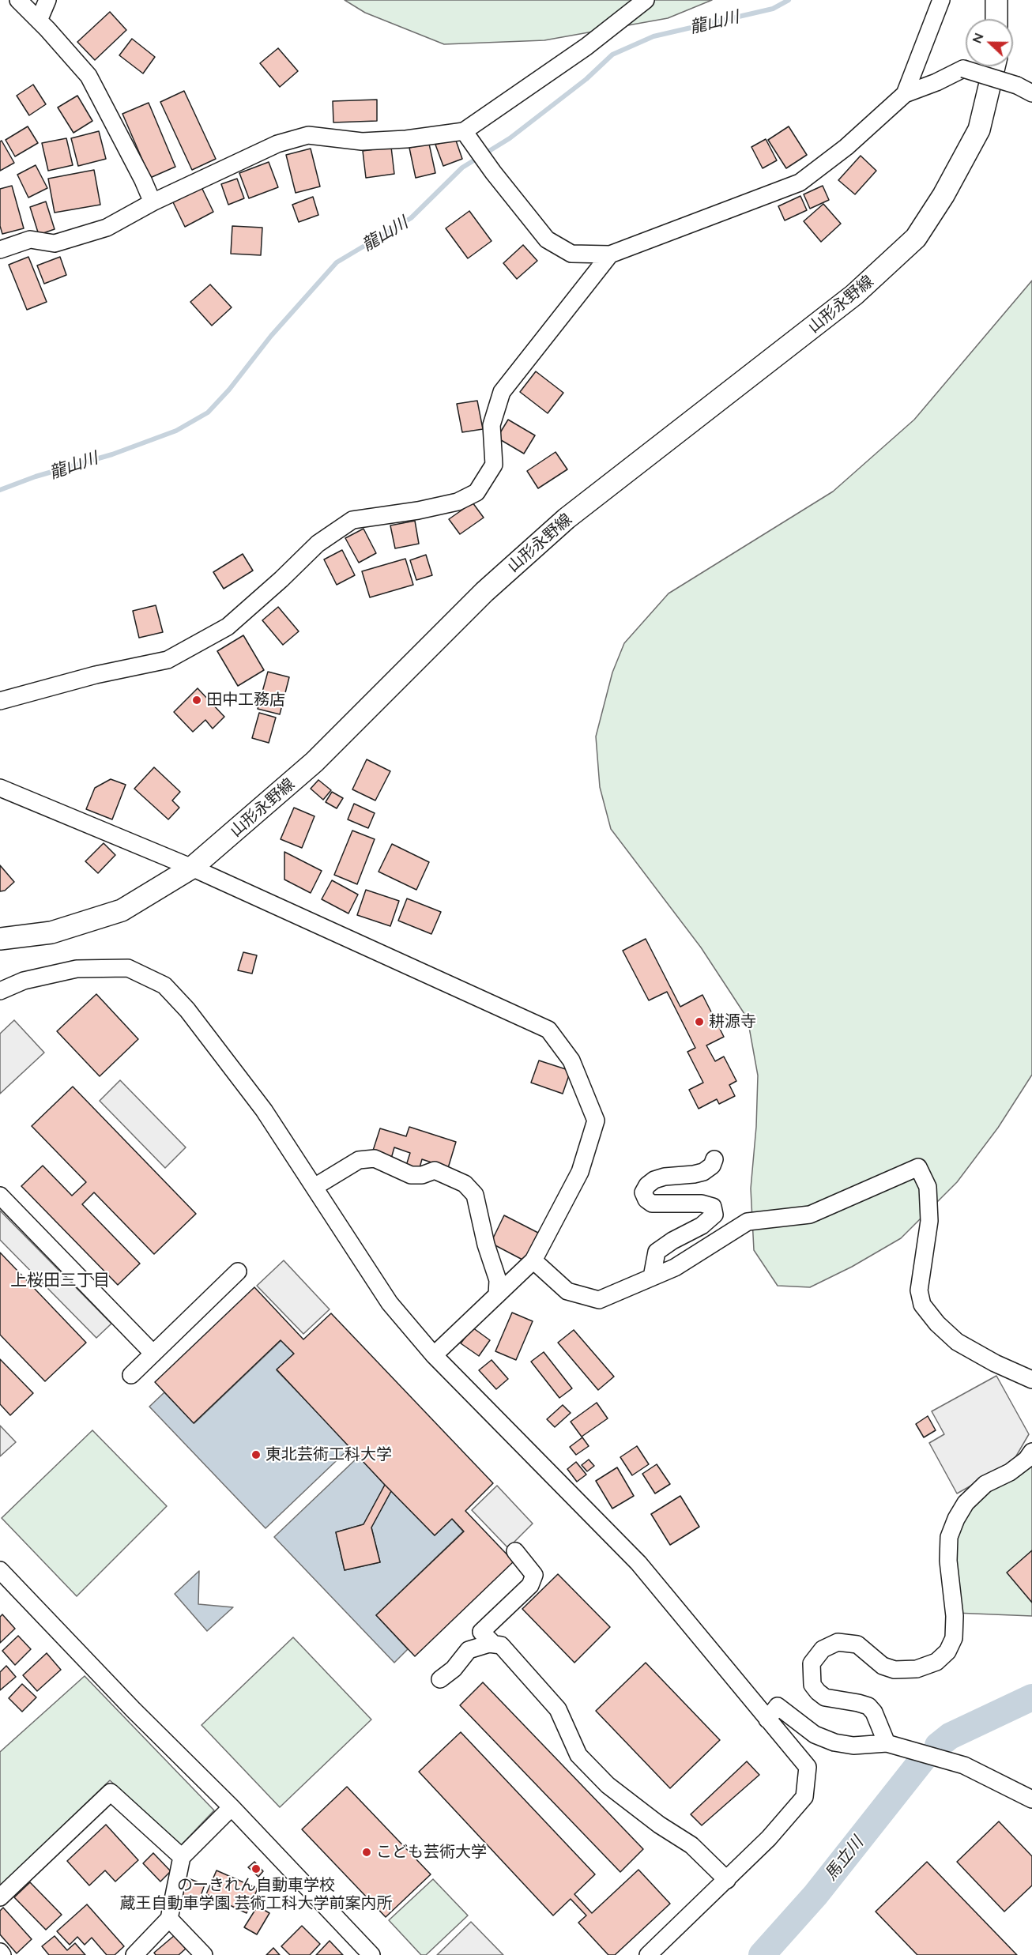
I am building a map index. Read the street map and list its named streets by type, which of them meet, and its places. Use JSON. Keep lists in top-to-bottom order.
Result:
{
  "streets": {
    "main road": ["山形永野線"]
  },
  "districts": ["上桜田三丁目"],
  "water": ["龍山川", "馬立川"],
  "places": [
    "田中工務店",
    "耕源寺",
    "東北芸術工科大学",
    "こども芸術大学",
    "のーきれん自動車学校 蔵王自動車学園 芸術工科大学前案内所"
  ],
  "north": "left"
}
